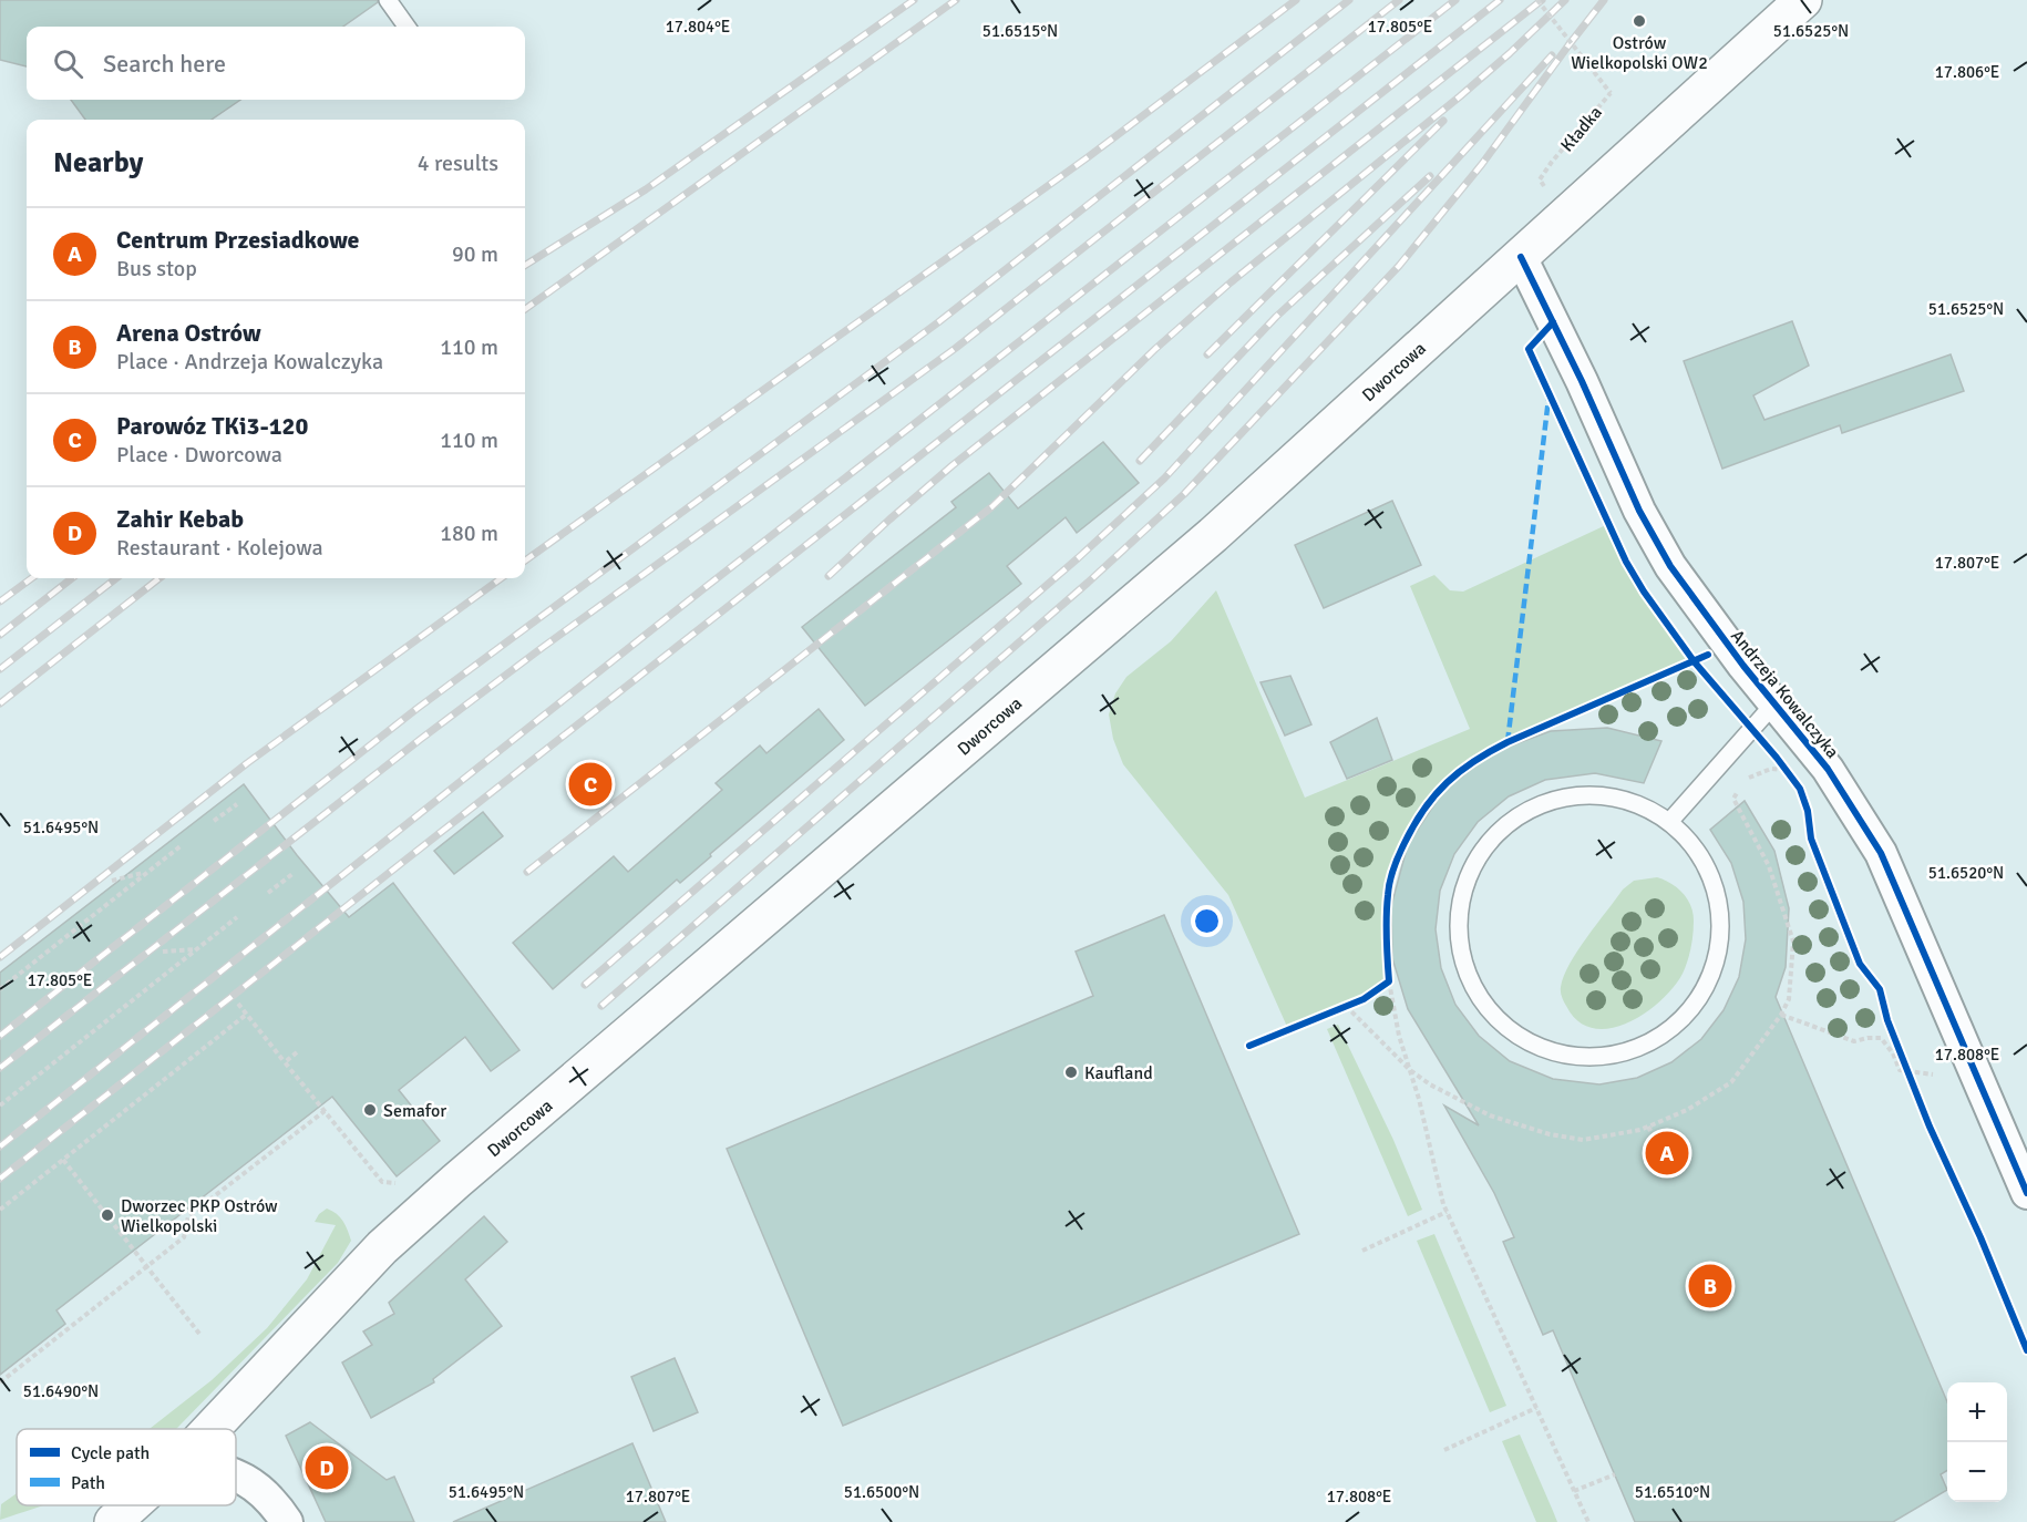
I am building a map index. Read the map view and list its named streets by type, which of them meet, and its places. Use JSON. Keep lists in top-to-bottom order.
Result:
{
  "streets": {
    "main road": ["Dworcowa"],
    "street": ["Andrzeja Kowalczyka"],
    "path": ["Kładka"]
  },
  "crossings": [
    ["Dworcowa", "Andrzeja Kowalczyka"]
  ],
  "places": [
    "Ostrów Wielkopolski OW2",
    "Kaufland",
    "Semafor",
    "Dworzec PKP Ostrów Wielkopolski"
  ],
  "legend": ["Cycle path", "Path"],
  "page": {
    "search": "Search here",
    "heading": ["Nearby", "4 results"],
    "list": [
      {
        "mark": "A",
        "name": "Centrum Przesiadkowe",
        "note": "Bus stop",
        "value": "90 m"
      },
      {
        "mark": "B",
        "name": "Arena Ostrów",
        "note": "Place · Andrzeja Kowalczyka",
        "value": "110 m"
      },
      {
        "mark": "C",
        "name": "Parowóz TKi3-120",
        "note": "Place · Dworcowa",
        "value": "110 m"
      },
      {
        "mark": "D",
        "name": "Zahir Kebab",
        "note": "Restaurant · Kolejowa",
        "value": "180 m"
      }
    ],
    "pins": [
      "C",
      "A",
      "B",
      "D"
    ],
    "map_buttons": ["+", "−"]
  },
  "coordinates": [
    "17.804°E",
    "17.805°E",
    "51.6515°N",
    "51.6525°N",
    "17.806°E",
    "17.807°E",
    "51.6495°N",
    "51.6520°N",
    "17.808°E",
    "51.6490°N",
    "51.6500°N",
    "51.6510°N"
  ]
}
